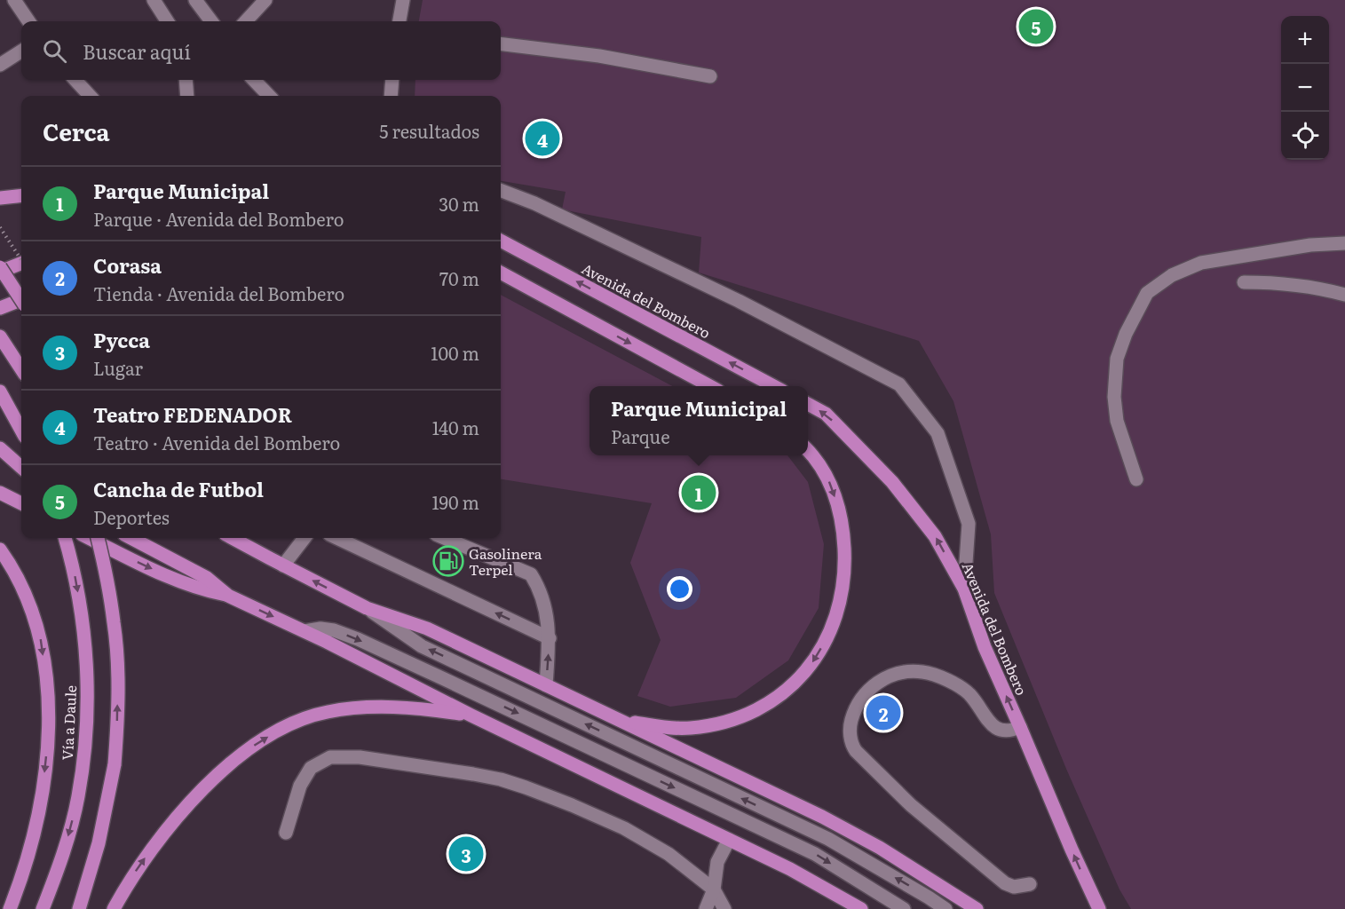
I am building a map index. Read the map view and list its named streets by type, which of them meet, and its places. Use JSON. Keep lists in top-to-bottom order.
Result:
{
  "streets": {
    "main road": ["Avenida del Bombero", "Vía a Daule"]
  },
  "one_way": ["Avenida del Bombero"],
  "places": {
    "fuel station": ["Gasolinera Terpel"]
  },
  "page": {
    "pins": [
      "5",
      "4",
      "1",
      "2",
      "3"
    ],
    "map_buttons": ["+", "−"],
    "search": "Buscar aquí",
    "heading": ["Cerca", "5 resultados"],
    "list": [
      {
        "mark": "1",
        "name": "Parque Municipal",
        "note": "Parque · Avenida del Bombero",
        "value": "30 m"
      },
      {
        "mark": "2",
        "name": "Corasa",
        "note": "Tienda · Avenida del Bombero",
        "value": "70 m"
      },
      {
        "mark": "3",
        "name": "Pycca",
        "note": "Lugar",
        "value": "100 m"
      },
      {
        "mark": "4",
        "name": "Teatro FEDENADOR",
        "note": "Teatro · Avenida del Bombero",
        "value": "140 m"
      },
      {
        "mark": "5",
        "name": "Cancha de Futbol",
        "note": "Deportes",
        "value": "190 m"
      }
    ],
    "popup": ["Parque Municipal", "Parque"]
  }
}
